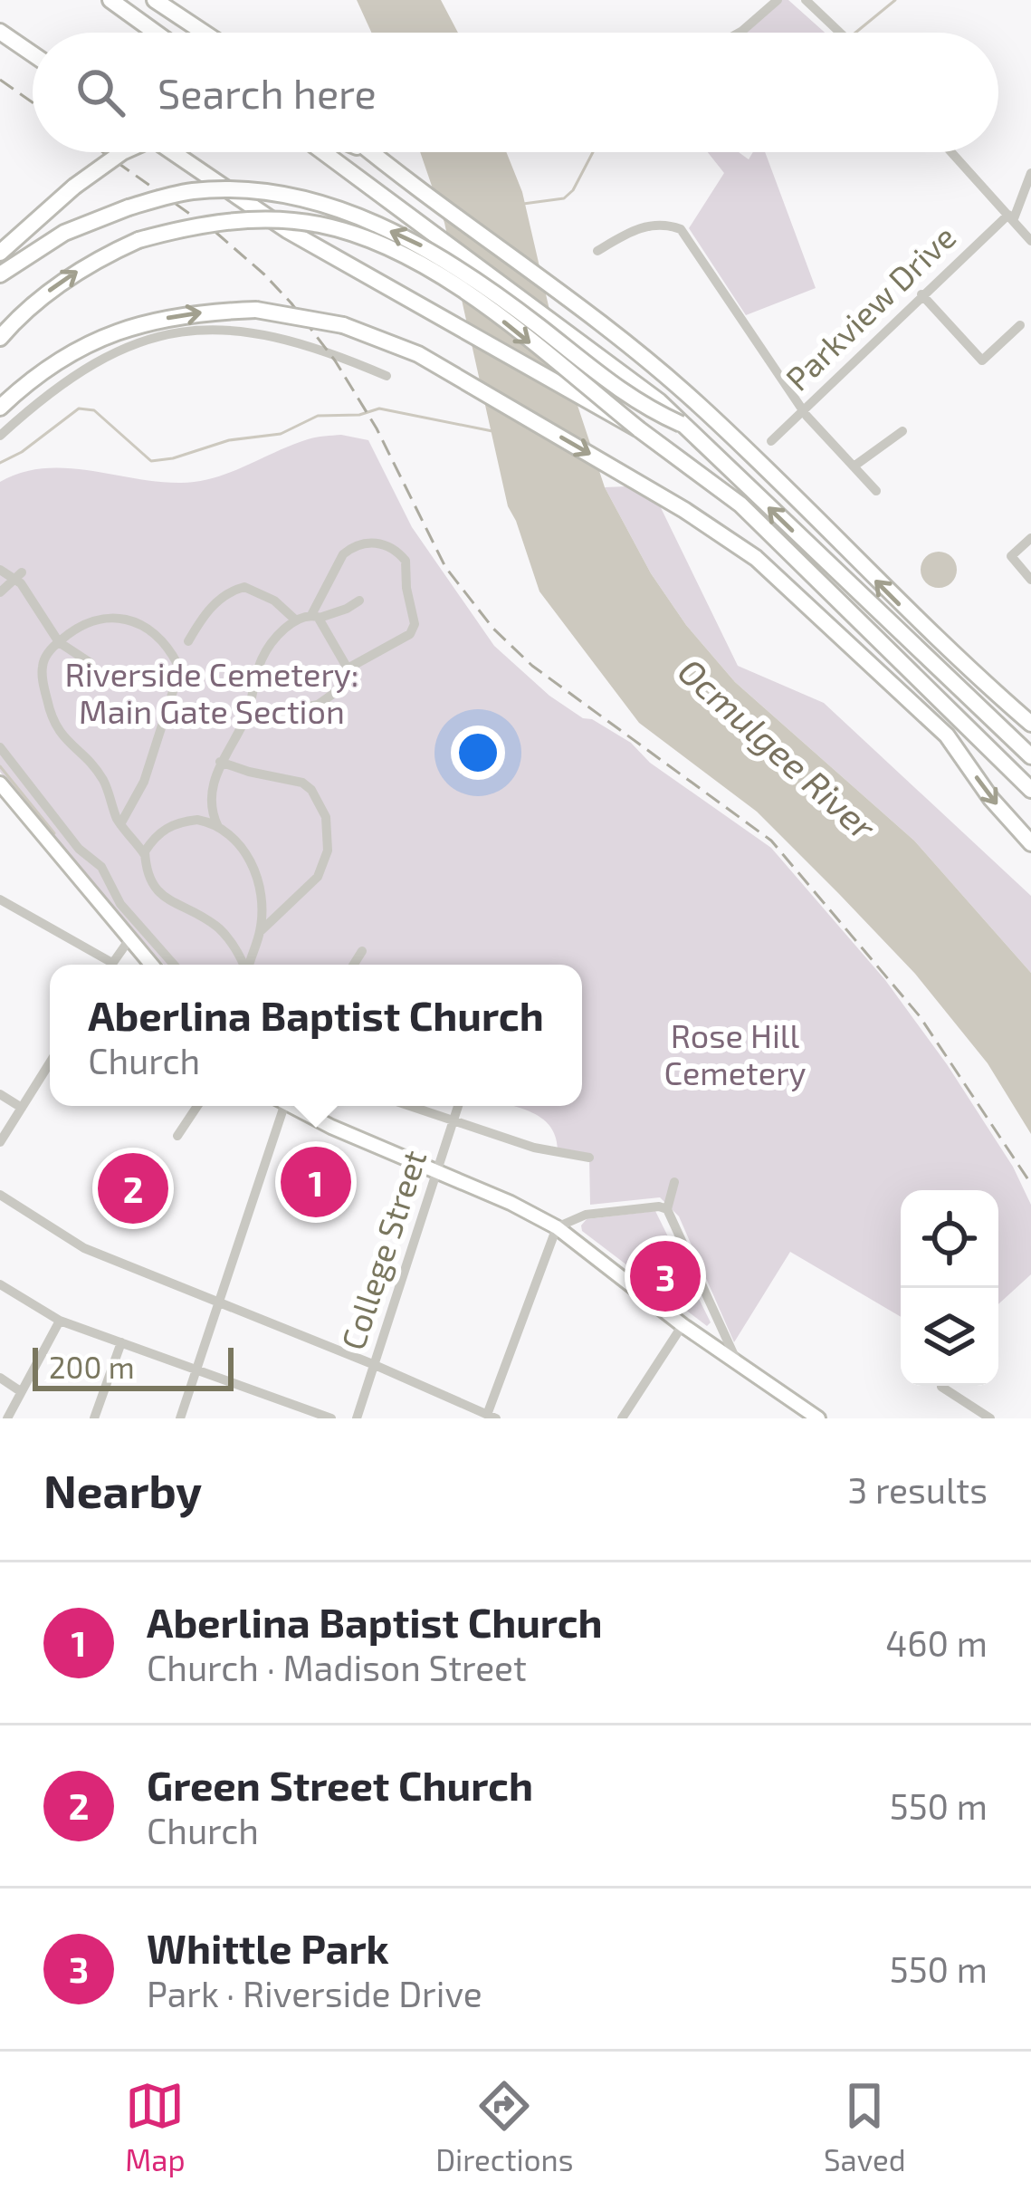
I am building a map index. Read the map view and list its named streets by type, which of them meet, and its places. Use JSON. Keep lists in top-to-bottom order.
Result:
{
  "streets": {
    "street": ["Parkview Drive", "College Street"]
  },
  "water": ["Ocmulgee River"],
  "parks": ["Riverside Cemetery: Main Gate Section", "Rose Hill Cemetery"],
  "scale_bar": "200 m",
  "page": {
    "search": "Search here",
    "popup": ["Aberlina Baptist Church", "Church"],
    "pins": ["1", "2", "3"],
    "scale": "200 m",
    "heading": ["Nearby", "3 results"],
    "list": [
      {
        "mark": "1",
        "name": "Aberlina Baptist Church",
        "note": "Church · Madison Street",
        "value": "460 m"
      },
      {
        "mark": "2",
        "name": "Green Street Church",
        "note": "Church",
        "value": "550 m"
      },
      {
        "mark": "3",
        "name": "Whittle Park",
        "note": "Park · Riverside Drive",
        "value": "550 m"
      }
    ],
    "nav": ["Map", "Directions", "Saved"]
  }
}
